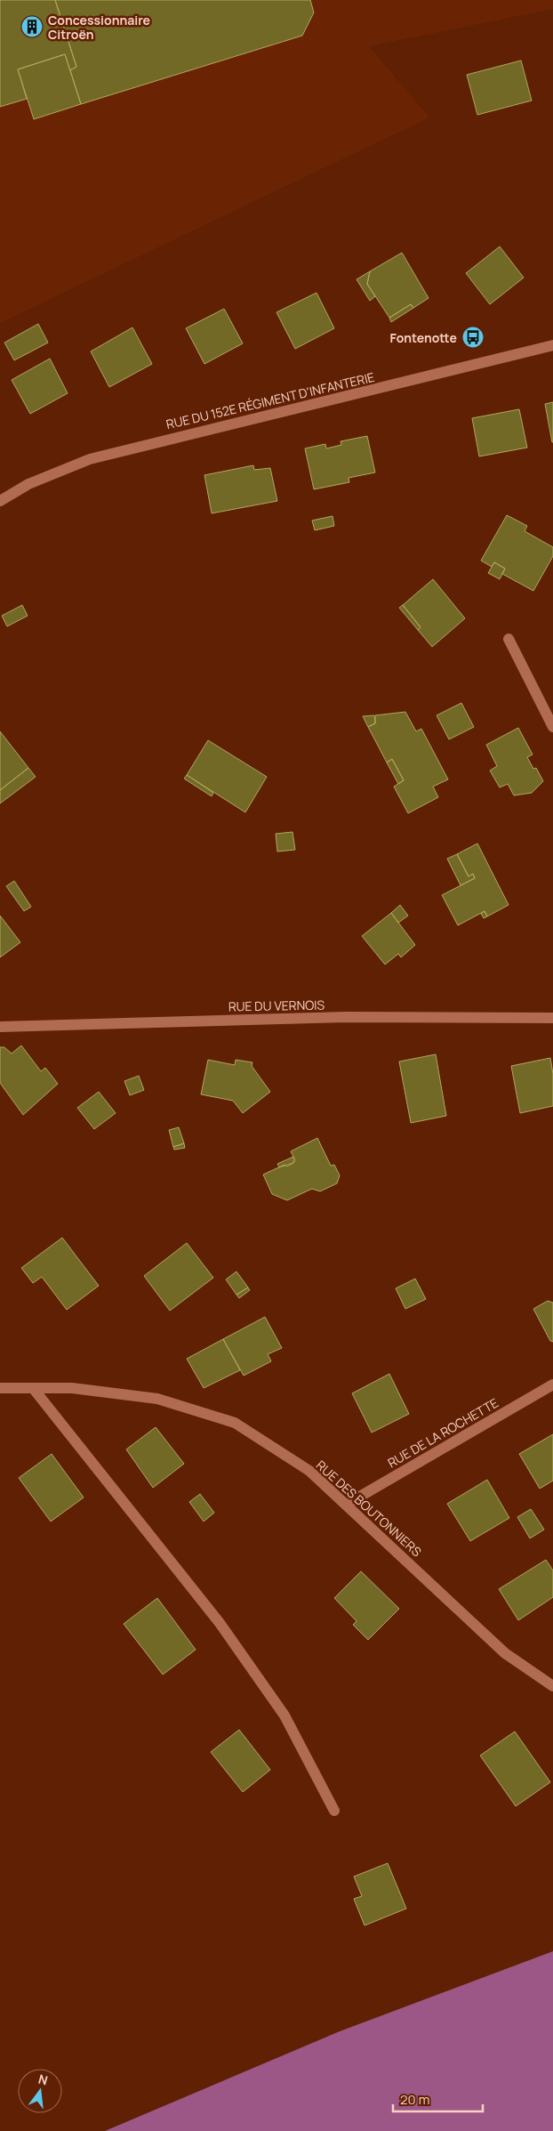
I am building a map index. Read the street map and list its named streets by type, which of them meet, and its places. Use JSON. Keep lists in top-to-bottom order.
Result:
{
  "streets": {
    "street": [
      "RUE DU 152E RÉGIMENT D'INFANTERIE",
      "RUE DU VERNOIS",
      "RUE DE LA ROCHETTE",
      "RUE DES BOUTONNIERS"
    ]
  },
  "crossings": [
    ["RUE DE LA ROCHETTE", "RUE DES BOUTONNIERS"]
  ],
  "places": {
    "building": ["Concessionnaire Citroën"],
    "bus stop": ["Fontenotte"]
  },
  "scale_bar": "20 m",
  "north": "top"
}
